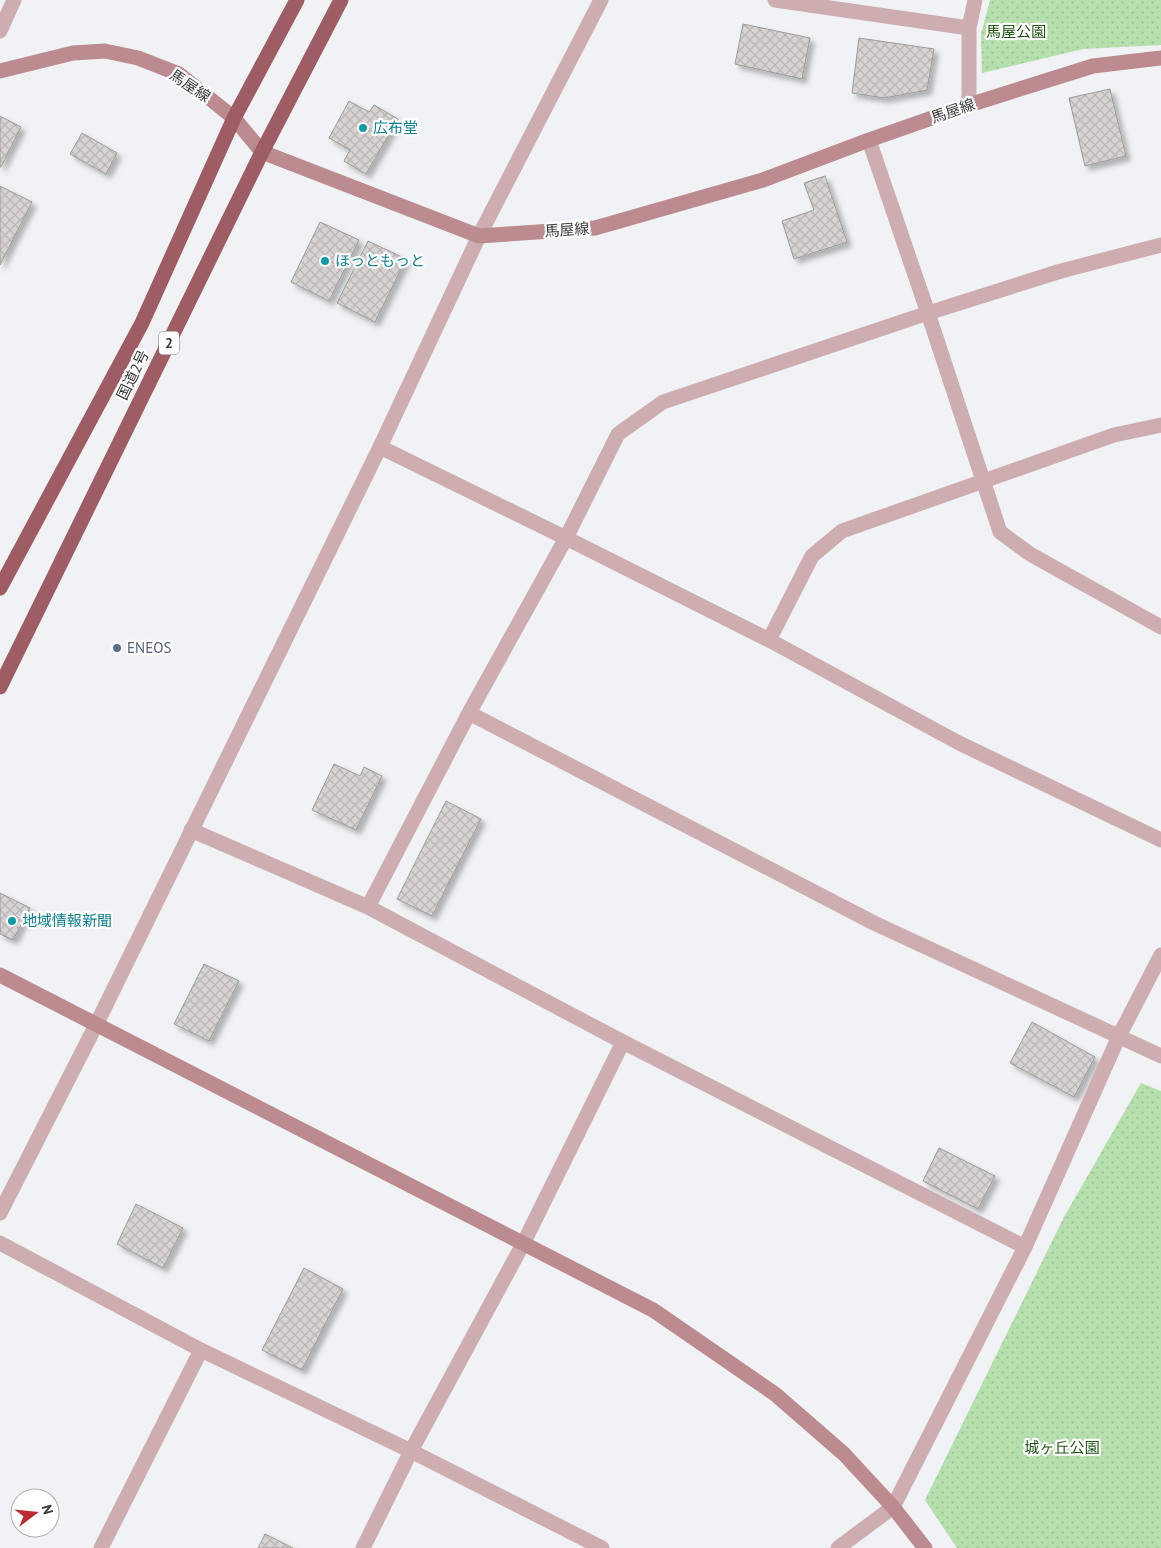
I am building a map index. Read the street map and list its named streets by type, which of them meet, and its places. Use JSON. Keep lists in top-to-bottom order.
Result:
{
  "streets": {
    "highway": ["2", "国道2号"],
    "street": ["馬屋線"]
  },
  "crossings": [
    ["馬屋線", "国道2号"]
  ],
  "parks": ["馬屋公園", "城ヶ丘公園"],
  "places": [
    "広布堂",
    "ほっともっと",
    "ENEOS",
    "地域情報新聞"
  ],
  "north": "right"
}
